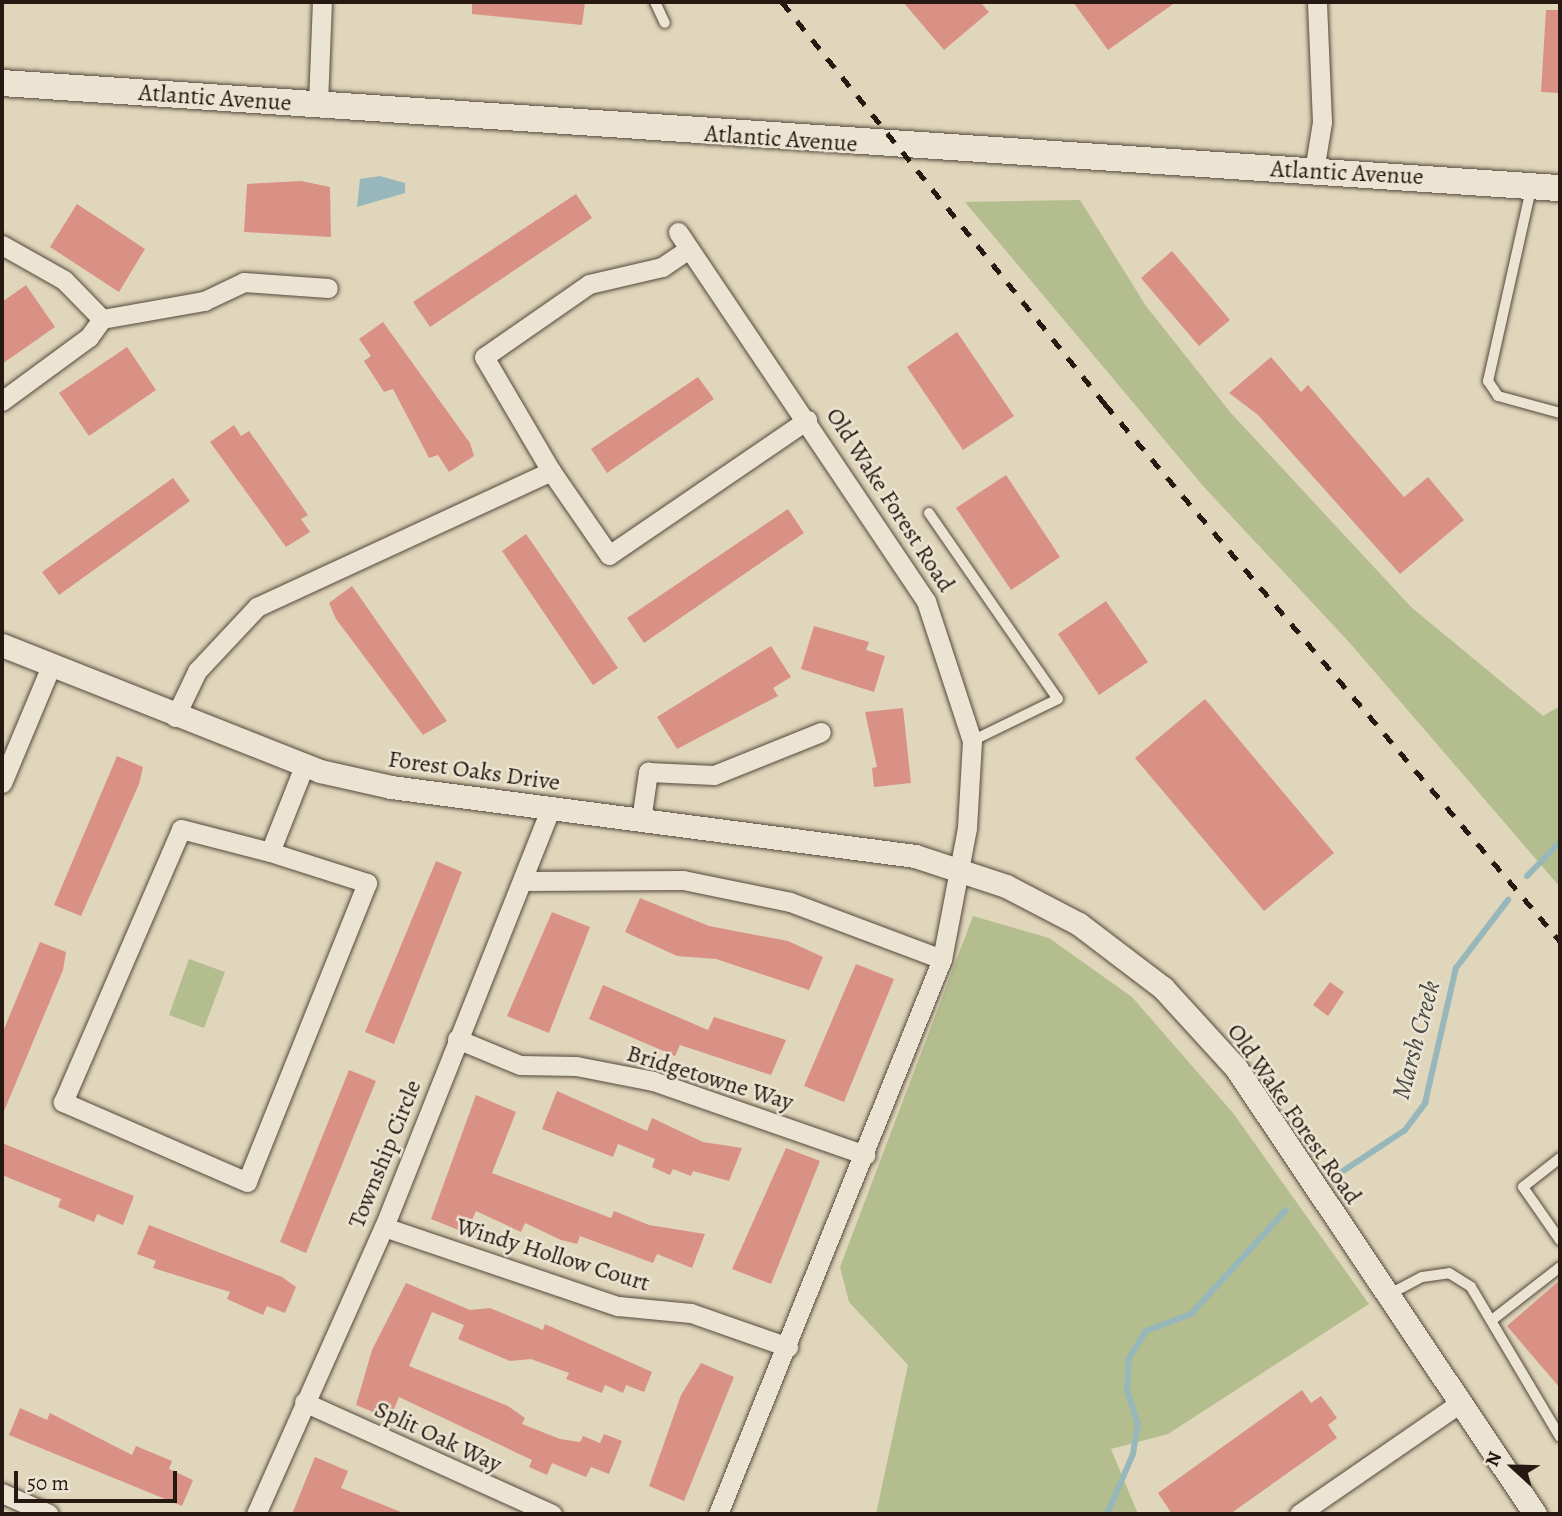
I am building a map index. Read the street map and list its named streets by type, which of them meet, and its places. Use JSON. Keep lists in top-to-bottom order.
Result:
{
  "streets": {
    "main road": ["Atlantic Avenue"],
    "street": [
      "Old Wake Forest Road",
      "Forest Oaks Drive",
      "Bridgetowne Way",
      "Township Circle",
      "Windy Hollow Court",
      "Split Oak Way"
    ]
  },
  "crossings": [
    ["Old Wake Forest Road", "Forest Oaks Drive"],
    ["Forest Oaks Drive", "Township Circle"],
    ["Bridgetowne Way", "Township Circle"],
    ["Township Circle", "Windy Hollow Court"],
    ["Township Circle", "Split Oak Way"]
  ],
  "water": ["Marsh Creek"],
  "scale_bar": "50 m",
  "north": "left"
}
